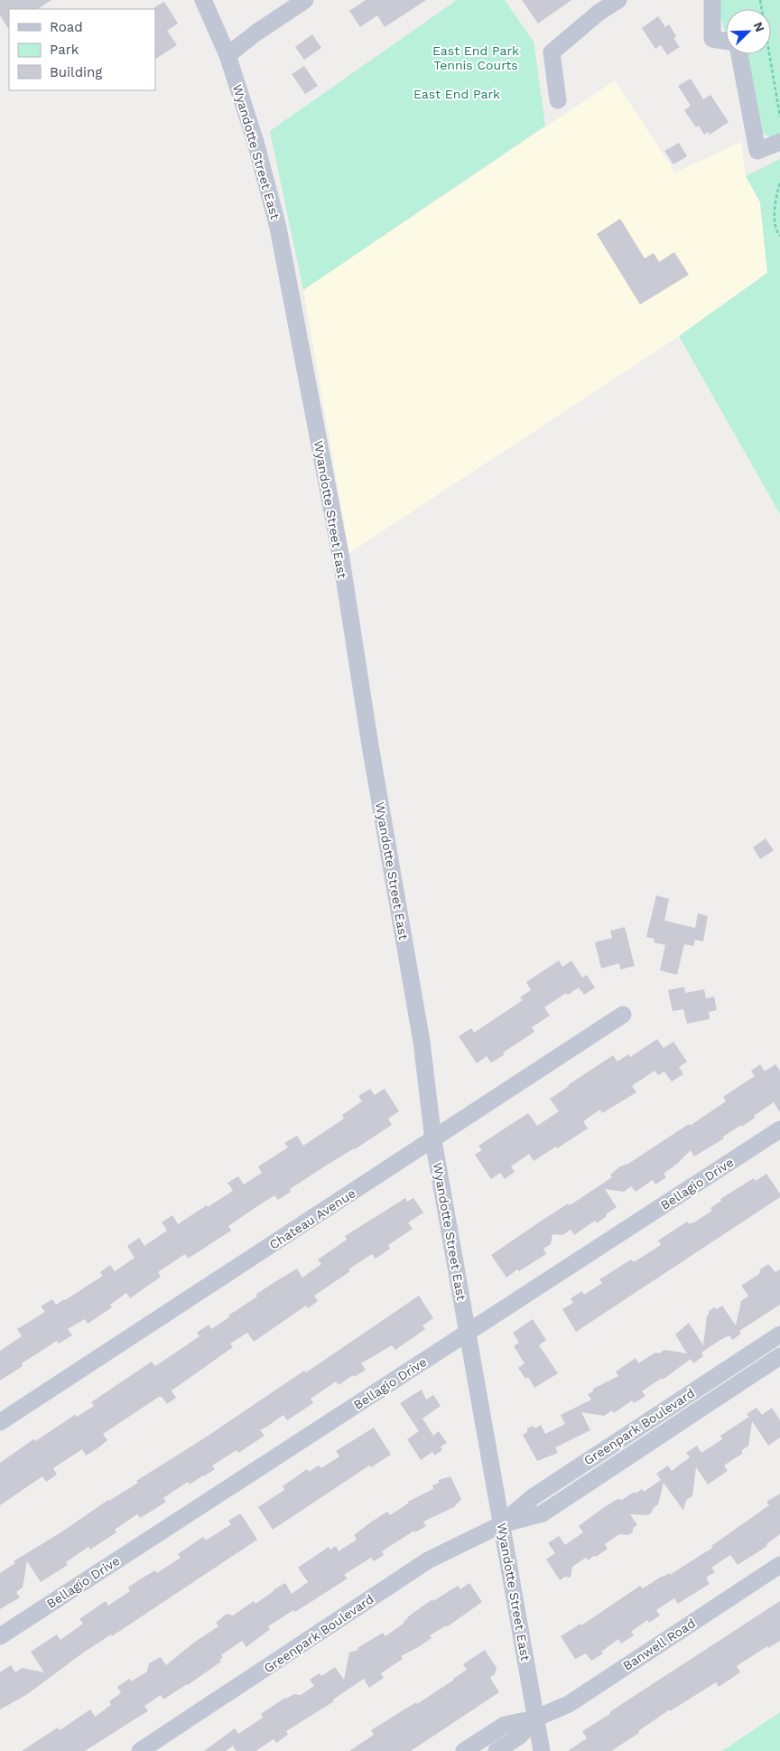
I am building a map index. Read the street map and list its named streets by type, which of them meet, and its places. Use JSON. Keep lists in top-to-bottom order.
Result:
{
  "streets": {
    "street": [
      "Wyandotte Street East",
      "Bellagio Drive",
      "Chateau Avenue",
      "Greenpark Boulevard",
      "Banwell Road"
    ]
  },
  "crossings": [
    ["Wyandotte Street East", "Bellagio Drive"],
    ["Wyandotte Street East", "Chateau Avenue"],
    ["Wyandotte Street East", "Greenpark Boulevard"],
    ["Wyandotte Street East", "Banwell Road"]
  ],
  "parks": ["East End Park Tennis Courts", "East End Park"],
  "legend": ["Road", "Park", "Building"],
  "north": "top right"
}
